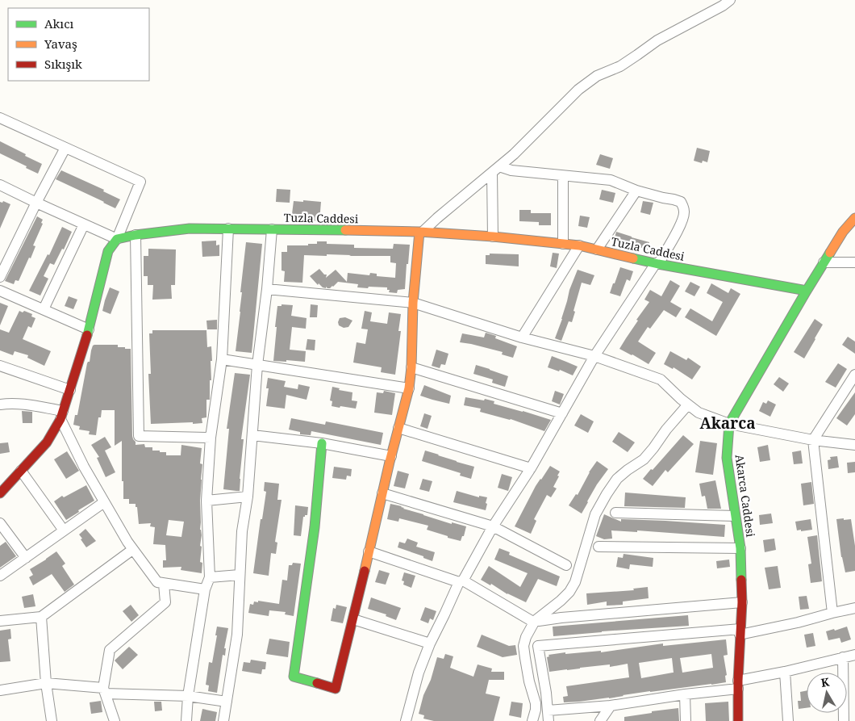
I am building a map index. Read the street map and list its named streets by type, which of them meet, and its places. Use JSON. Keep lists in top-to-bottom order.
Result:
{
  "streets": {
    "main road": ["Tuzla Caddesi", "Akarca Caddesi"]
  },
  "crossings": [
    ["Tuzla Caddesi", "Akarca Caddesi"]
  ],
  "districts": ["Akarca"],
  "legend": ["Akıcı", "Yavaş", "Sıkışık"],
  "north": "top"
}
